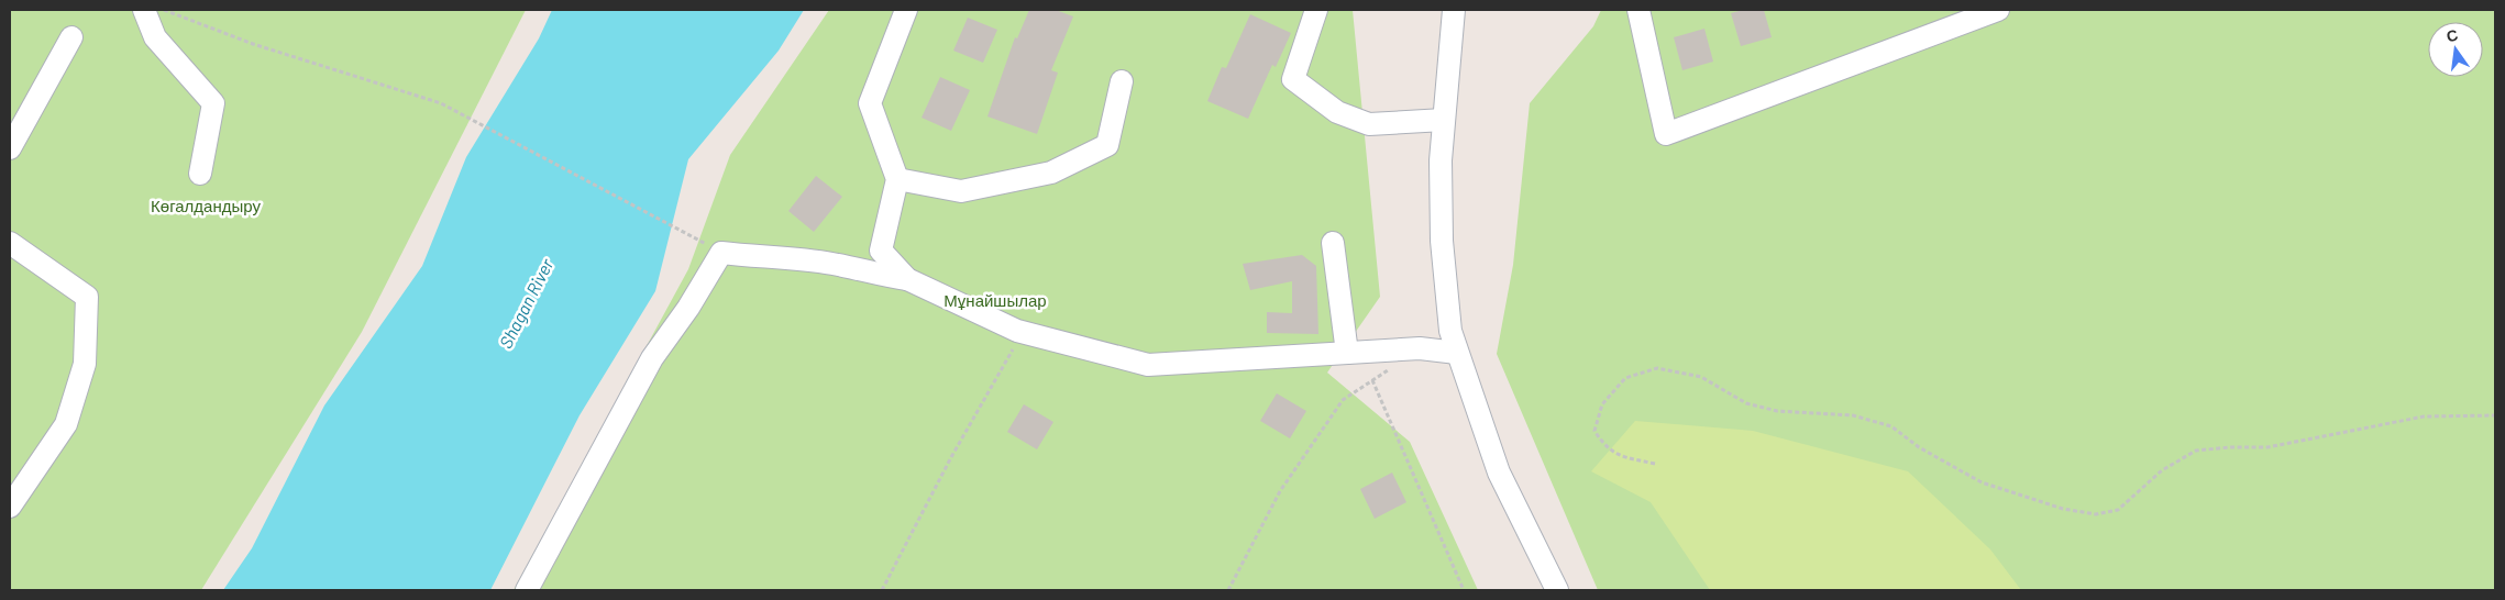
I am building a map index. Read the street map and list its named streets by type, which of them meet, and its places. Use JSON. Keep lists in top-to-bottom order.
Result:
{
  "water": ["Shagan River"],
  "parks": ["Көгалдандыру", "Мұнайшылар"],
  "north": "top"
}
